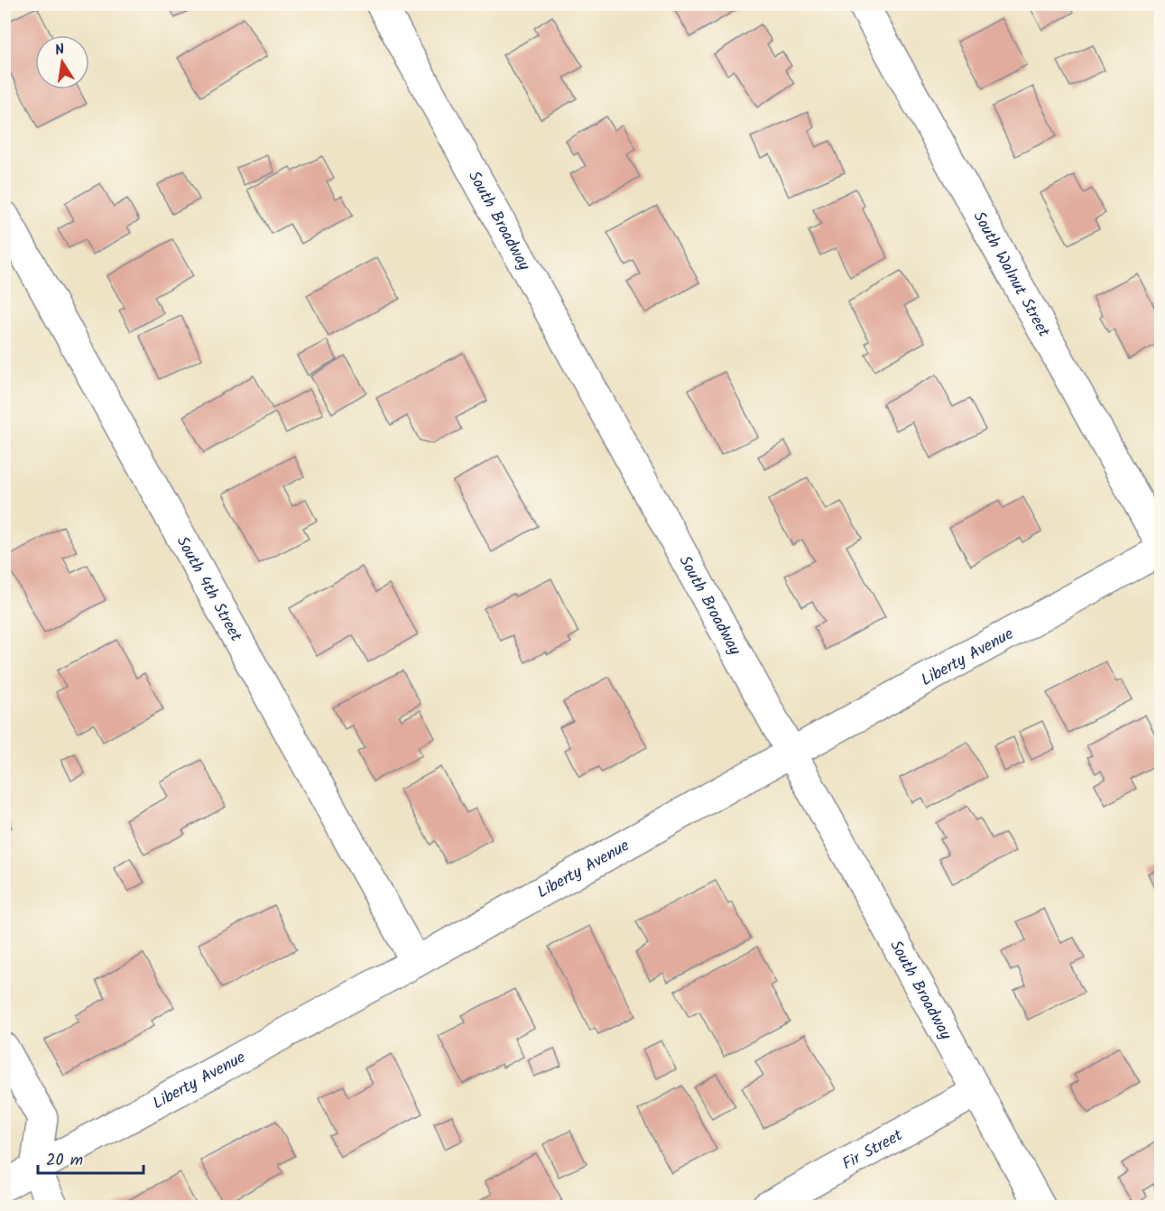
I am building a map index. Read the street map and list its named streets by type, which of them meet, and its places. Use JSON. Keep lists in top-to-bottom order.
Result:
{
  "streets": {
    "street": [
      "South Broadway",
      "South Walnut Street",
      "South 4th Street",
      "Liberty Avenue",
      "Fir Street"
    ]
  },
  "crossings": [
    ["South Broadway", "Liberty Avenue"],
    ["South Broadway", "Fir Street"],
    ["South 4th Street", "Liberty Avenue"]
  ],
  "scale_bar": "20 m",
  "north": "top"
}
